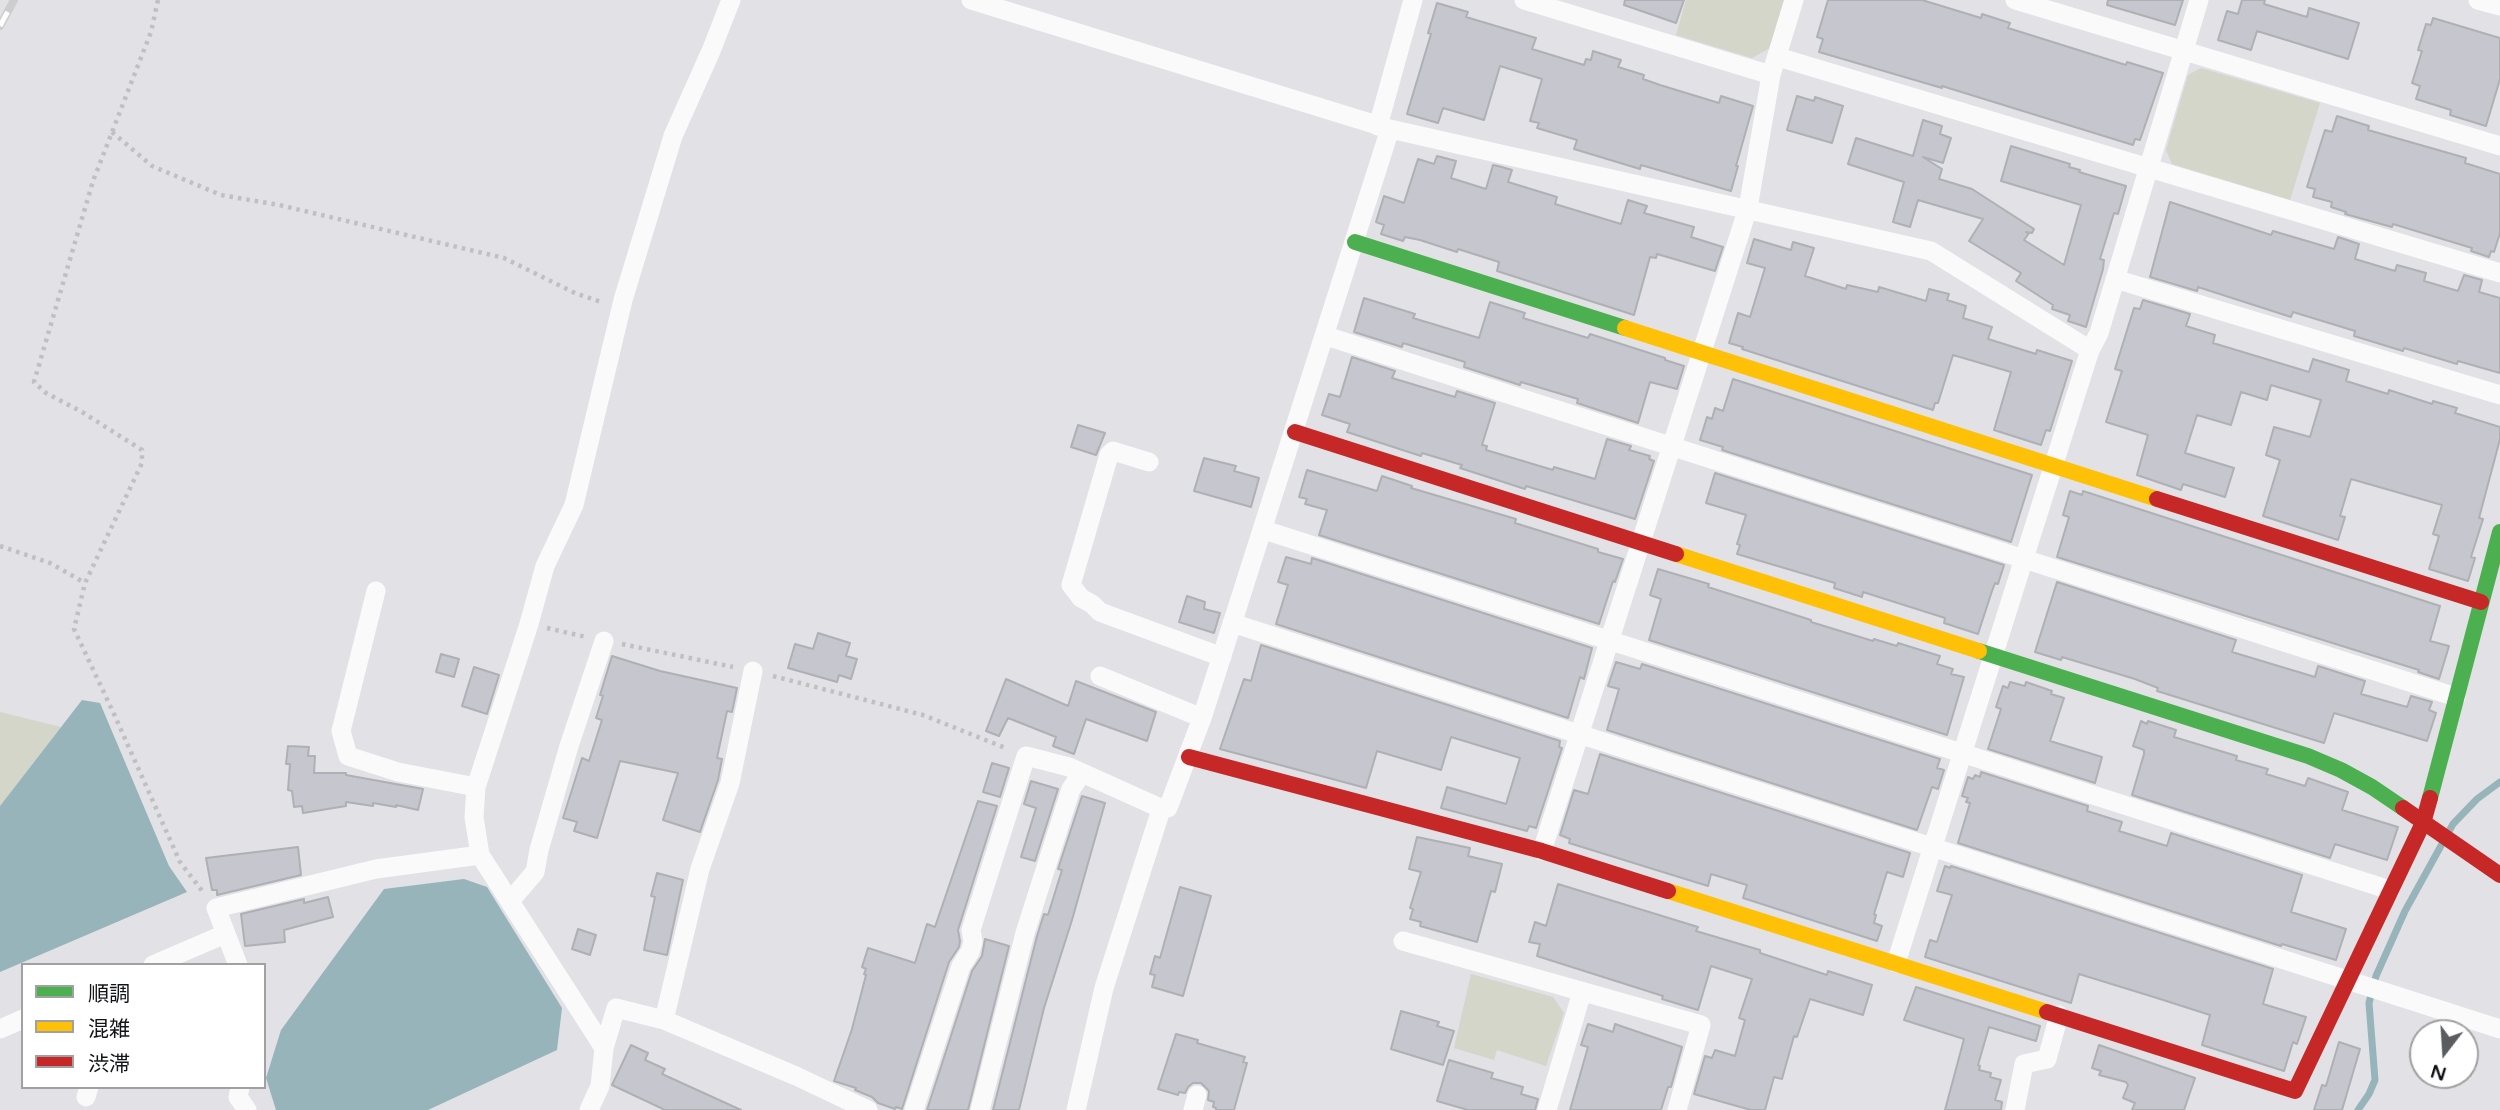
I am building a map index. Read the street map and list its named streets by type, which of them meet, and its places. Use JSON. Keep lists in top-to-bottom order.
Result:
{
  "legend": ["順調", "混雑", "渋滞"],
  "north": "bottom"
}
